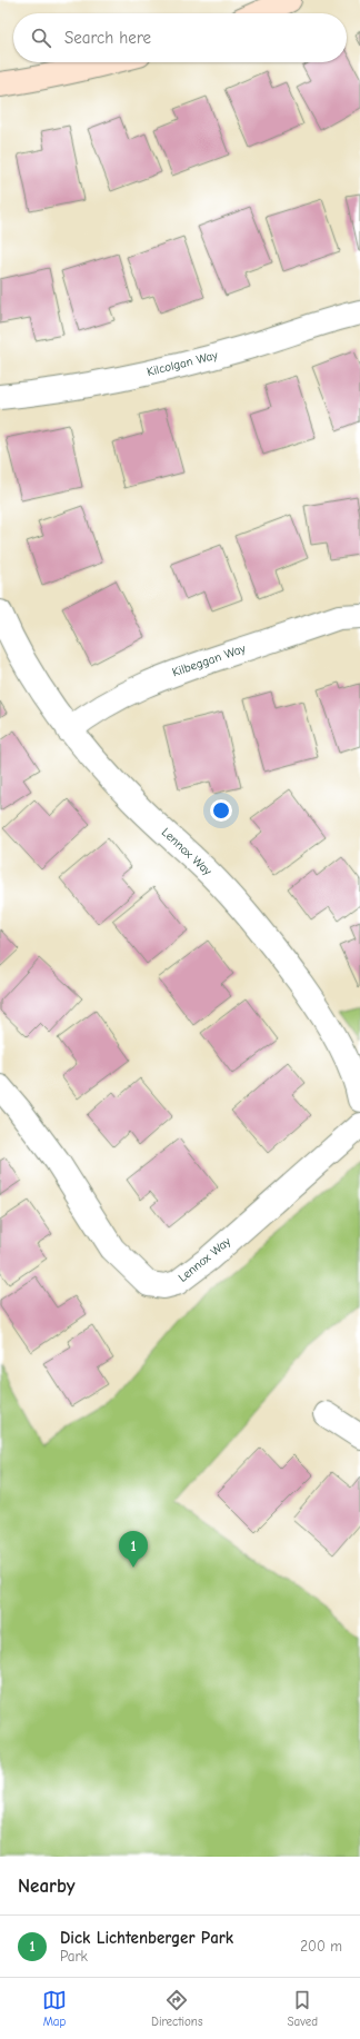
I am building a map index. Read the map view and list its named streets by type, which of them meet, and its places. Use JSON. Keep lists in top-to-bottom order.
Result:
{
  "streets": {
    "street": ["Kilcolgan Way", "Kilbeggan Way", "Lennox Way"]
  },
  "crossings": [
    ["Kilbeggan Way", "Lennox Way"]
  ],
  "page": {
    "search": "Search here",
    "pins": "1",
    "heading": "Nearby",
    "list": [
      {
        "mark": "1",
        "name": "Dick Lichtenberger Park",
        "note": "Park",
        "value": "200 m"
      }
    ],
    "nav": ["Map", "Directions", "Saved"]
  }
}
